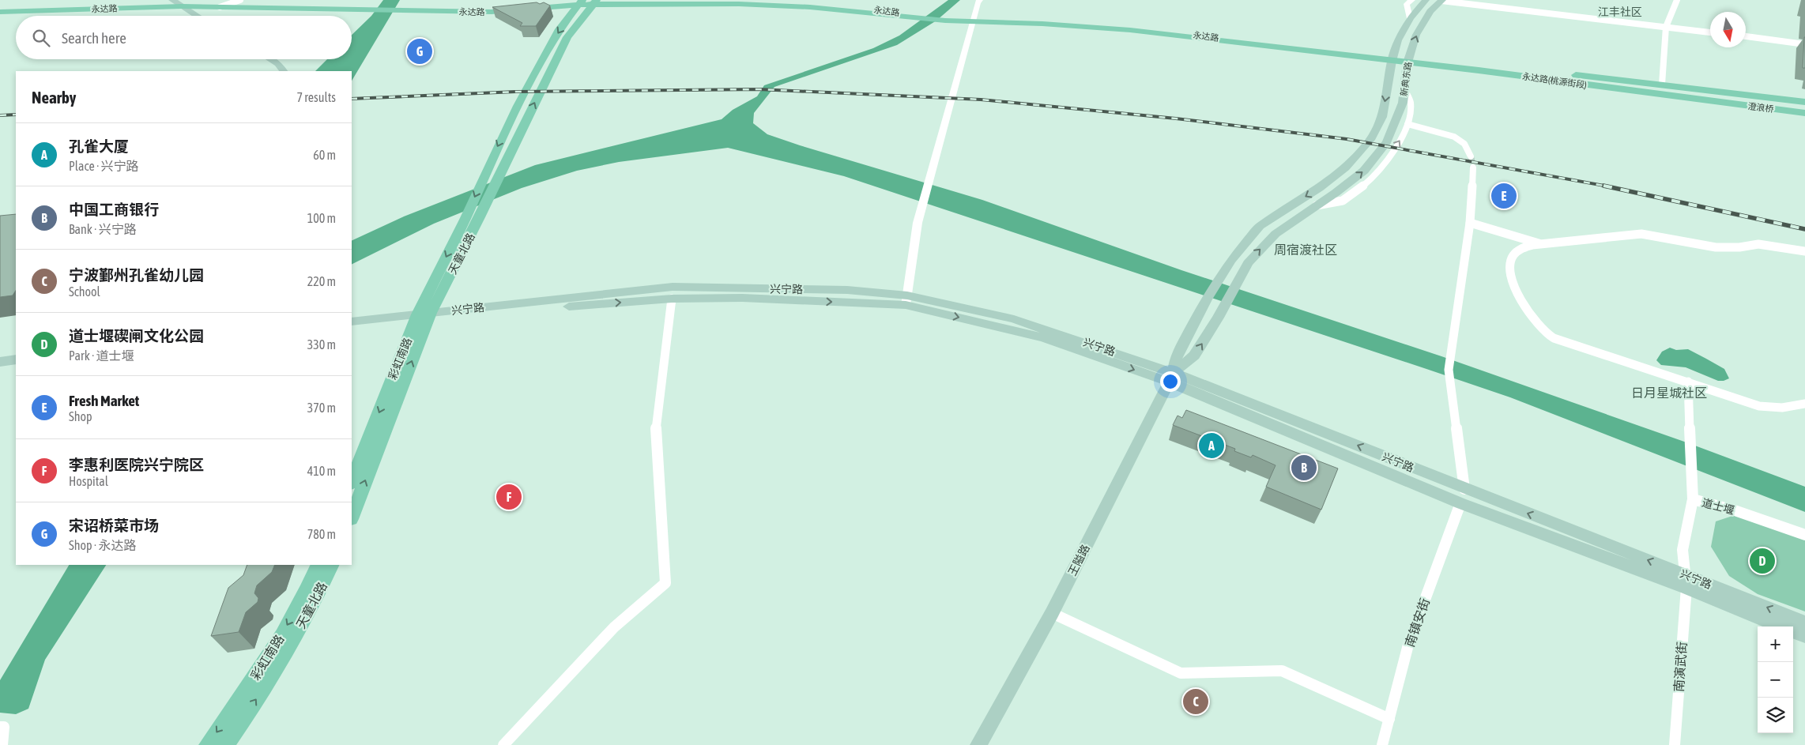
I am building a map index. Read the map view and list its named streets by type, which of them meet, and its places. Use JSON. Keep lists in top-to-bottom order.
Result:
{
  "streets": {
    "main road": [
      "永达路",
      "新典东路",
      "永达路(桃源街段)",
      "澄浪桥",
      "天童北路",
      "兴宁路",
      "彩虹南路",
      "王隘路"
    ],
    "street": ["道士堰", "南镇安街", "南演武街"]
  },
  "crossings": [
    ["永达路", "新典东路"],
    ["永达路", "永达路(桃源街段)"],
    ["永达路", "天童北路"],
    ["新典东路", "永达路(桃源街段)"],
    ["新典东路", "兴宁路"],
    ["新典东路", "王隘路"],
    ["永达路(桃源街段)", "澄浪桥"],
    ["天童北路", "兴宁路"],
    ["天童北路", "彩虹南路"],
    ["兴宁路", "彩虹南路"],
    ["兴宁路", "道士堰"],
    ["兴宁路", "王隘路"],
    ["兴宁路", "南镇安街"],
    ["兴宁路", "南演武街"],
    ["道士堰", "南演武街"]
  ],
  "one_way": ["彩虹南路"],
  "districts": ["江丰社区", "周宿渡社区", "日月星城社区"],
  "north": "bottom",
  "page": {
    "search": "Search here",
    "pins": [
      "G",
      "E",
      "A",
      "B",
      "F",
      "D",
      "C"
    ],
    "heading": ["Nearby", "7 results"],
    "list": [
      {
        "mark": "A",
        "name": "孔雀大厦",
        "note": "Place · 兴宁路",
        "value": "60 m"
      },
      {
        "mark": "B",
        "name": "中国工商银行",
        "note": "Bank · 兴宁路",
        "value": "100 m"
      },
      {
        "mark": "C",
        "name": "宁波鄞州孔雀幼儿园",
        "note": "School",
        "value": "220 m"
      },
      {
        "mark": "D",
        "name": "道士堰碶闸文化公园",
        "note": "Park · 道士堰",
        "value": "330 m"
      },
      {
        "mark": "E",
        "name": "Fresh Market",
        "note": "Shop",
        "value": "370 m"
      },
      {
        "mark": "F",
        "name": "李惠利医院兴宁院区",
        "note": "Hospital",
        "value": "410 m"
      },
      {
        "mark": "G",
        "name": "宋诏桥菜市场",
        "note": "Shop · 永达路",
        "value": "780 m"
      }
    ],
    "map_buttons": ["+", "−"]
  }
}
